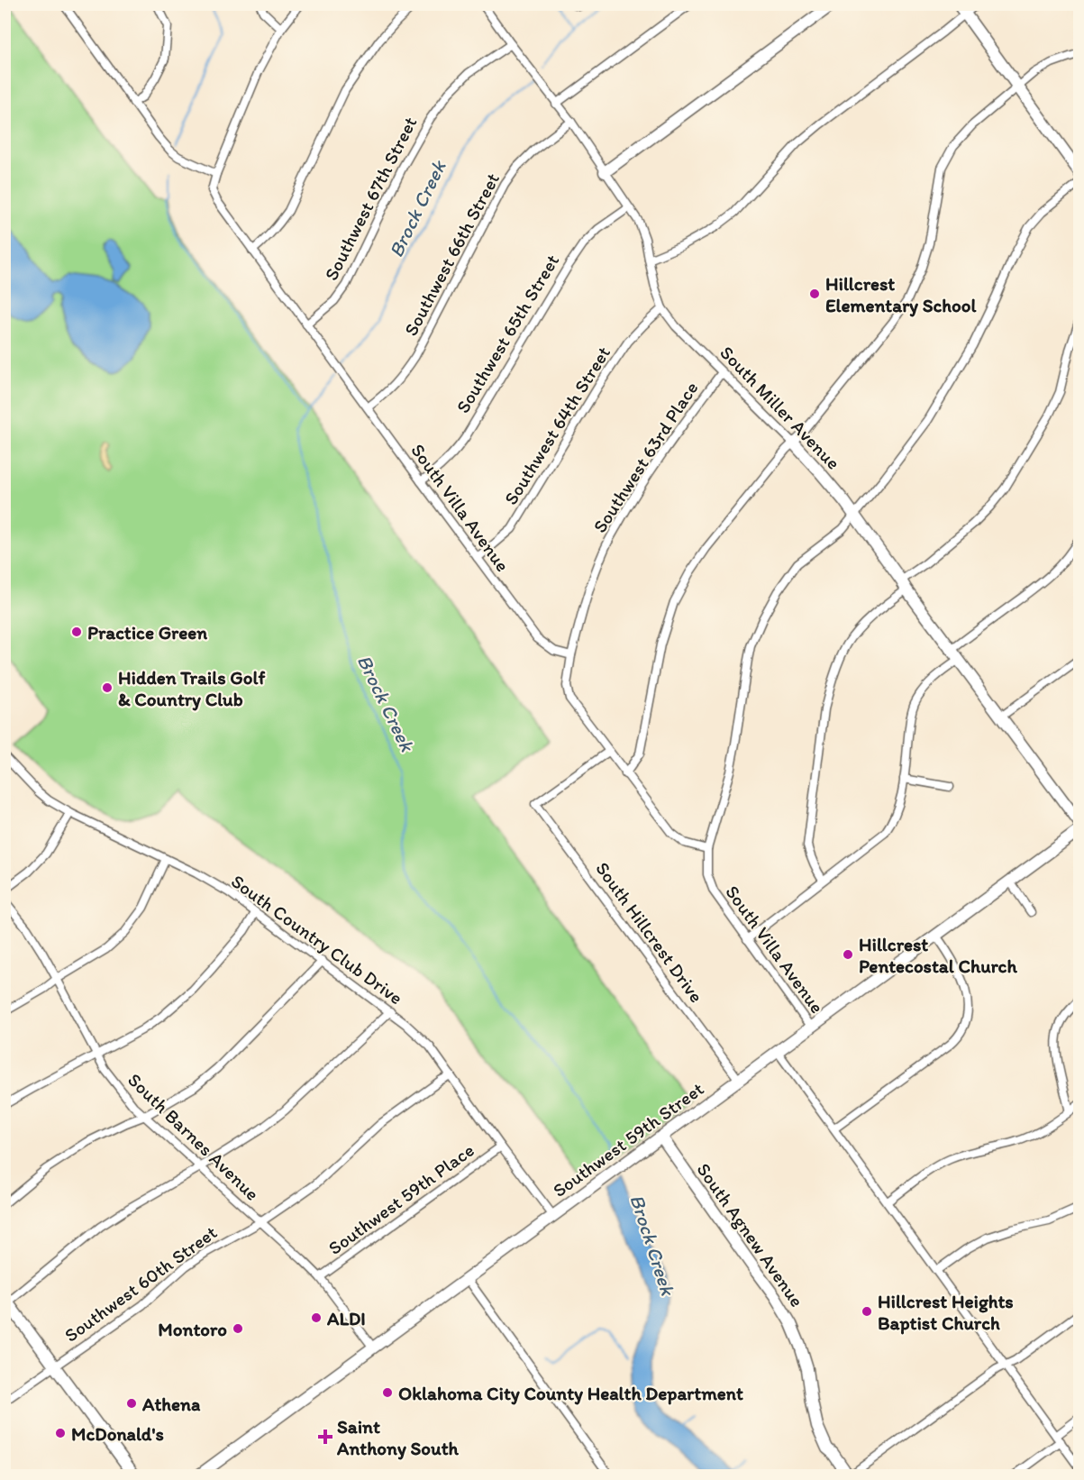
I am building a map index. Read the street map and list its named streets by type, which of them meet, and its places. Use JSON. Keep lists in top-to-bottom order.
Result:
{
  "streets": {
    "main road": ["South Miller Avenue", "Southwest 59th Street", "South Agnew Avenue"],
    "street": [
      "Southwest 67th Street",
      "Southwest 66th Street",
      "Southwest 65th Street",
      "Southwest 64th Street",
      "Southwest 63rd Place",
      "South Villa Avenue",
      "South Hillcrest Drive",
      "South Country Club Drive",
      "South Barnes Avenue",
      "Southwest 59th Place",
      "Southwest 60th Street"
    ]
  },
  "crossings": [
    ["Southwest 67th Street", "South Miller Avenue"],
    ["Southwest 67th Street", "South Villa Avenue"],
    ["Southwest 66th Street", "South Miller Avenue"],
    ["Southwest 66th Street", "South Villa Avenue"],
    ["Southwest 65th Street", "South Miller Avenue"],
    ["Southwest 65th Street", "South Villa Avenue"],
    ["South Miller Avenue", "Southwest 64th Street"],
    ["South Miller Avenue", "Southwest 63rd Place"],
    ["Southwest 64th Street", "South Villa Avenue"],
    ["Southwest 63rd Place", "South Villa Avenue"],
    ["South Villa Avenue", "Southwest 59th Street"],
    ["South Hillcrest Drive", "Southwest 59th Street"],
    ["South Country Club Drive", "Southwest 59th Street"],
    ["South Country Club Drive", "Southwest 59th Place"],
    ["South Country Club Drive", "Southwest 60th Street"],
    ["South Barnes Avenue", "Southwest 59th Street"],
    ["South Barnes Avenue", "Southwest 59th Place"],
    ["South Barnes Avenue", "Southwest 60th Street"],
    ["Southwest 59th Street", "South Agnew Avenue"]
  ],
  "water": ["Brock Creek"],
  "places": {
    "other": [
      "Hillcrest Elementary School",
      "Practice Green",
      "Hidden Trails Golf & Country Club",
      "Hillcrest Pentecostal Church",
      "Hillcrest Heights Baptist Church",
      "ALDI",
      "Montoro",
      "Oklahoma City County Health Department",
      "Athena",
      "McDonald's"
    ],
    "health": ["Saint Anthony South"]
  }
}
